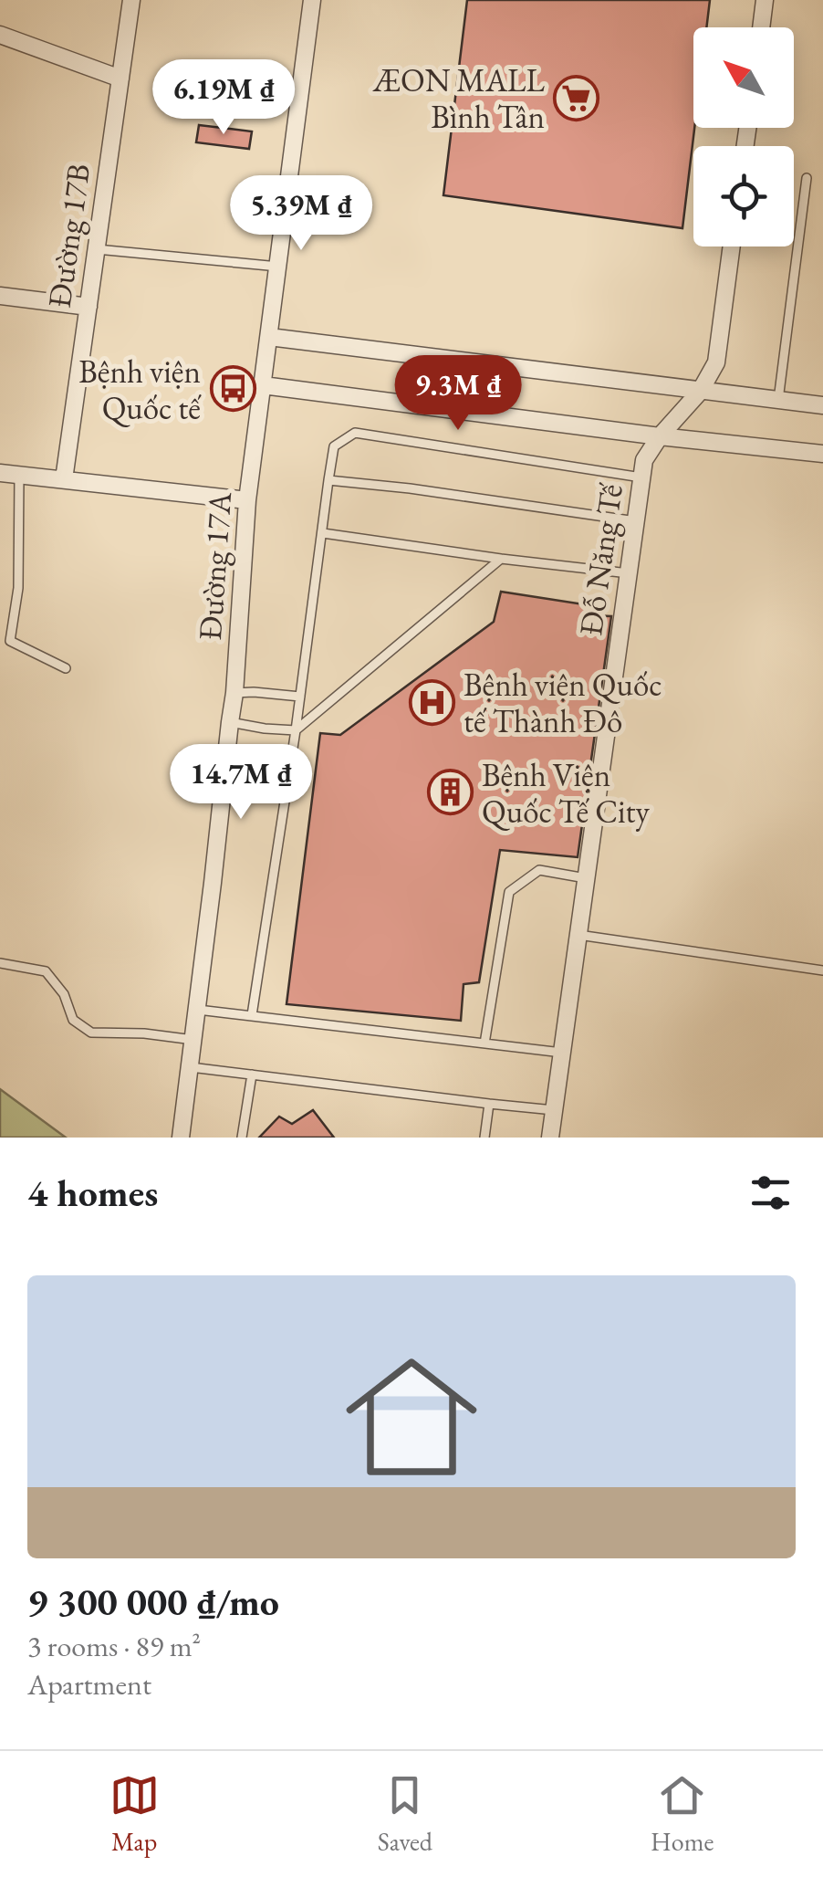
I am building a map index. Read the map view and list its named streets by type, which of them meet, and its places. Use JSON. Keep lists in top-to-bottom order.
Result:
{
  "streets": {
    "street": ["Đường 17B", "Đỗ Năng Tế", "Đường 17A"]
  },
  "places": {
    "supermarket": ["ÆON MALL Bình Tân"],
    "bus stop": ["Bệnh viện Quốc tế"],
    "hospital": ["Bệnh viện Quốc tế Thành Đô"],
    "building": ["Bệnh Viện Quốc Tế City"]
  },
  "north": "top left",
  "page": {
    "price": [
      "6.19M ₫",
      "5.39M ₫",
      "9.3M ₫",
      "14.7M ₫"
    ],
    "heading": "4 homes",
    "list": [
      {
        "name": "9 300 000 ₫/mo",
        "note": "3 rooms · 89 m² · Apartment"
      }
    ],
    "tabs": ["Map", "Saved", "Home"]
  }
}
